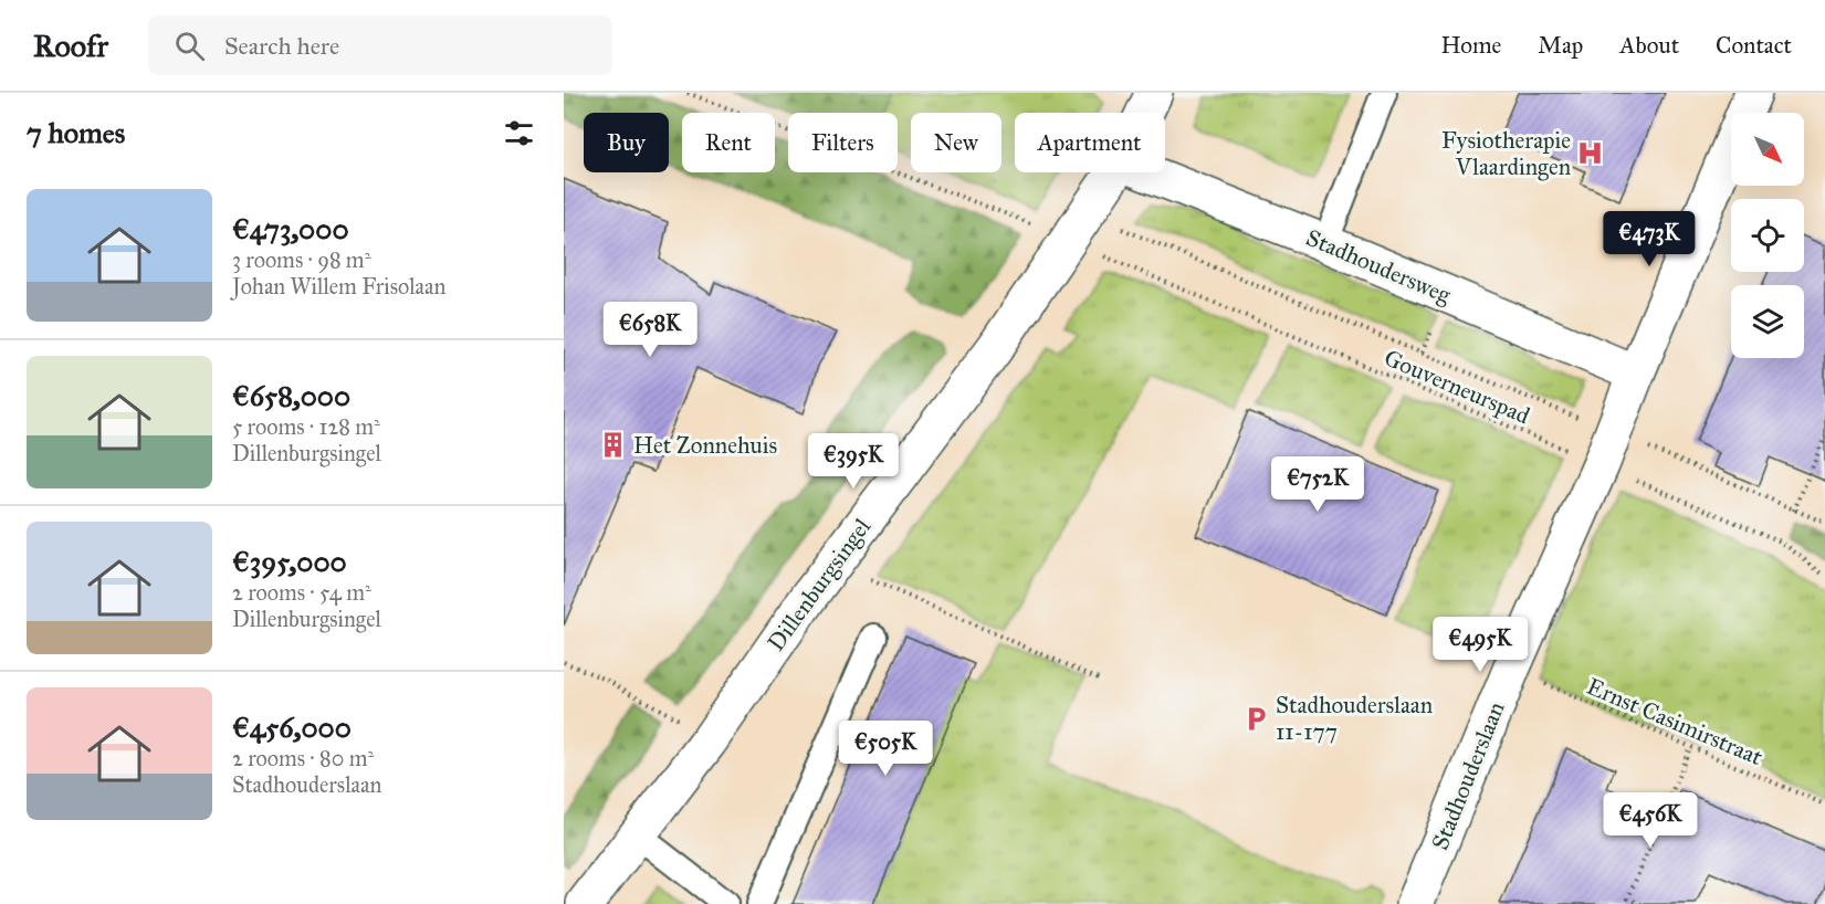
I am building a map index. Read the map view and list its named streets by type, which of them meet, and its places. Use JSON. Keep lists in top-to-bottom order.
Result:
{
  "streets": {
    "street": ["Stadhoudersweg", "Dillenburgsingel", "Stadhouderslaan"],
    "path": ["Gouverneurspad", "Ernst Casimirstraat"]
  },
  "crossings": [
    ["Stadhoudersweg", "Stadhouderslaan"],
    ["Gouverneurspad", "Dillenburgsingel"],
    ["Gouverneurspad", "Stadhouderslaan"],
    ["Ernst Casimirstraat", "Stadhouderslaan"]
  ],
  "places": {
    "hospital": ["Fysiotherapie Vlaardingen"],
    "building": ["Het Zonnehuis"],
    "parking": ["Stadhouderslaan 11-177"]
  },
  "north": "bottom right",
  "page": {
    "header": "Roofr",
    "search": "Search here",
    "nav": [
      "Home",
      "Map",
      "About",
      "Contact"
    ],
    "heading": "7 homes",
    "chip": [
      "Buy",
      "Rent",
      "Filters",
      "New",
      "Apartment"
    ],
    "list": [
      {
        "name": "€473,000",
        "note": "3 rooms · 98 m² · Johan Willem Frisolaan"
      },
      {
        "name": "€658,000",
        "note": "5 rooms · 128 m² · Dillenburgsingel"
      },
      {
        "name": "€395,000",
        "note": "2 rooms · 54 m² · Dillenburgsingel"
      },
      {
        "name": "€456,000",
        "note": "2 rooms · 80 m² · Stadhouderslaan"
      }
    ],
    "price": [
      "€473K",
      "€658K",
      "€395K",
      "€752K",
      "€495K",
      "€505K",
      "€456K"
    ]
  }
}
